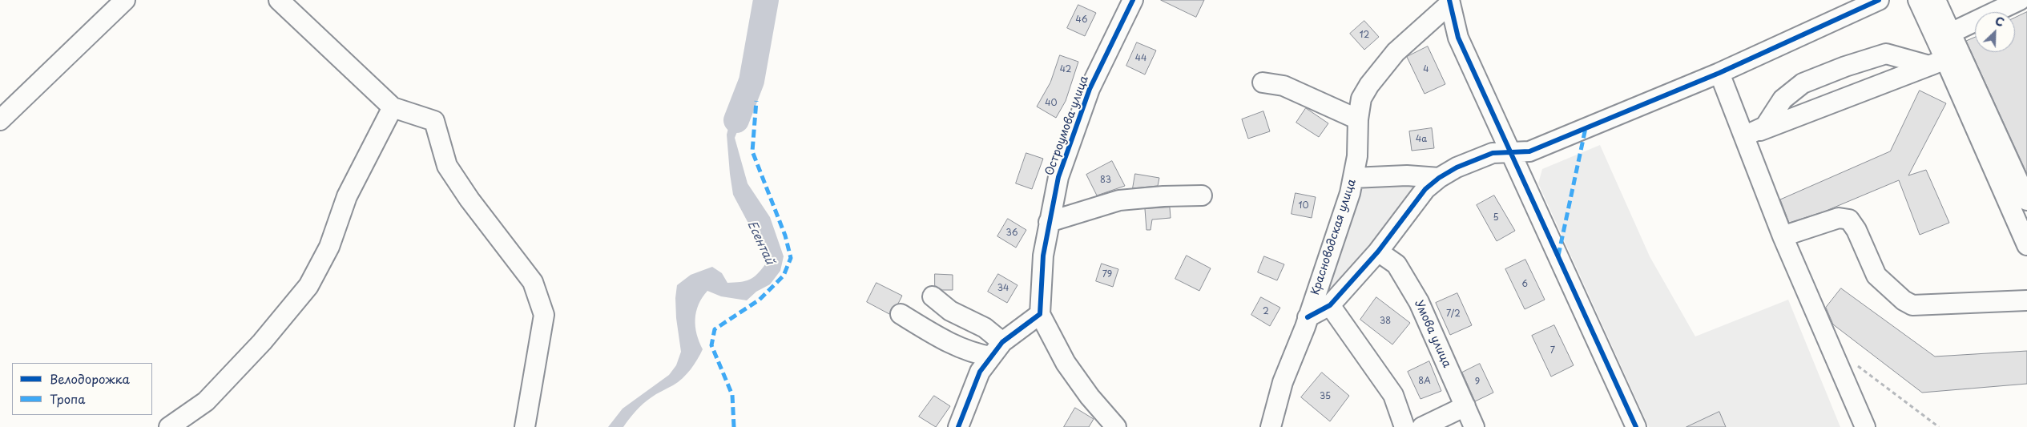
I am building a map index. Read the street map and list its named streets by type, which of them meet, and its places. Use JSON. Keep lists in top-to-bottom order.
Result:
{
  "streets": {
    "street": ["Остроумова улица", "Красноводская улица", "Умова улица"]
  },
  "water": ["Есентай"],
  "house_numbers": [
    "46",
    "12",
    "44",
    "42",
    "4",
    "40",
    "4а",
    "83",
    "10",
    "5",
    "36",
    "79",
    "6",
    "34",
    "2",
    "7/2",
    "38",
    "7",
    "8А",
    "9",
    "35"
  ],
  "legend": ["Велодорожка", "Тропа"],
  "north": "top right"
}
